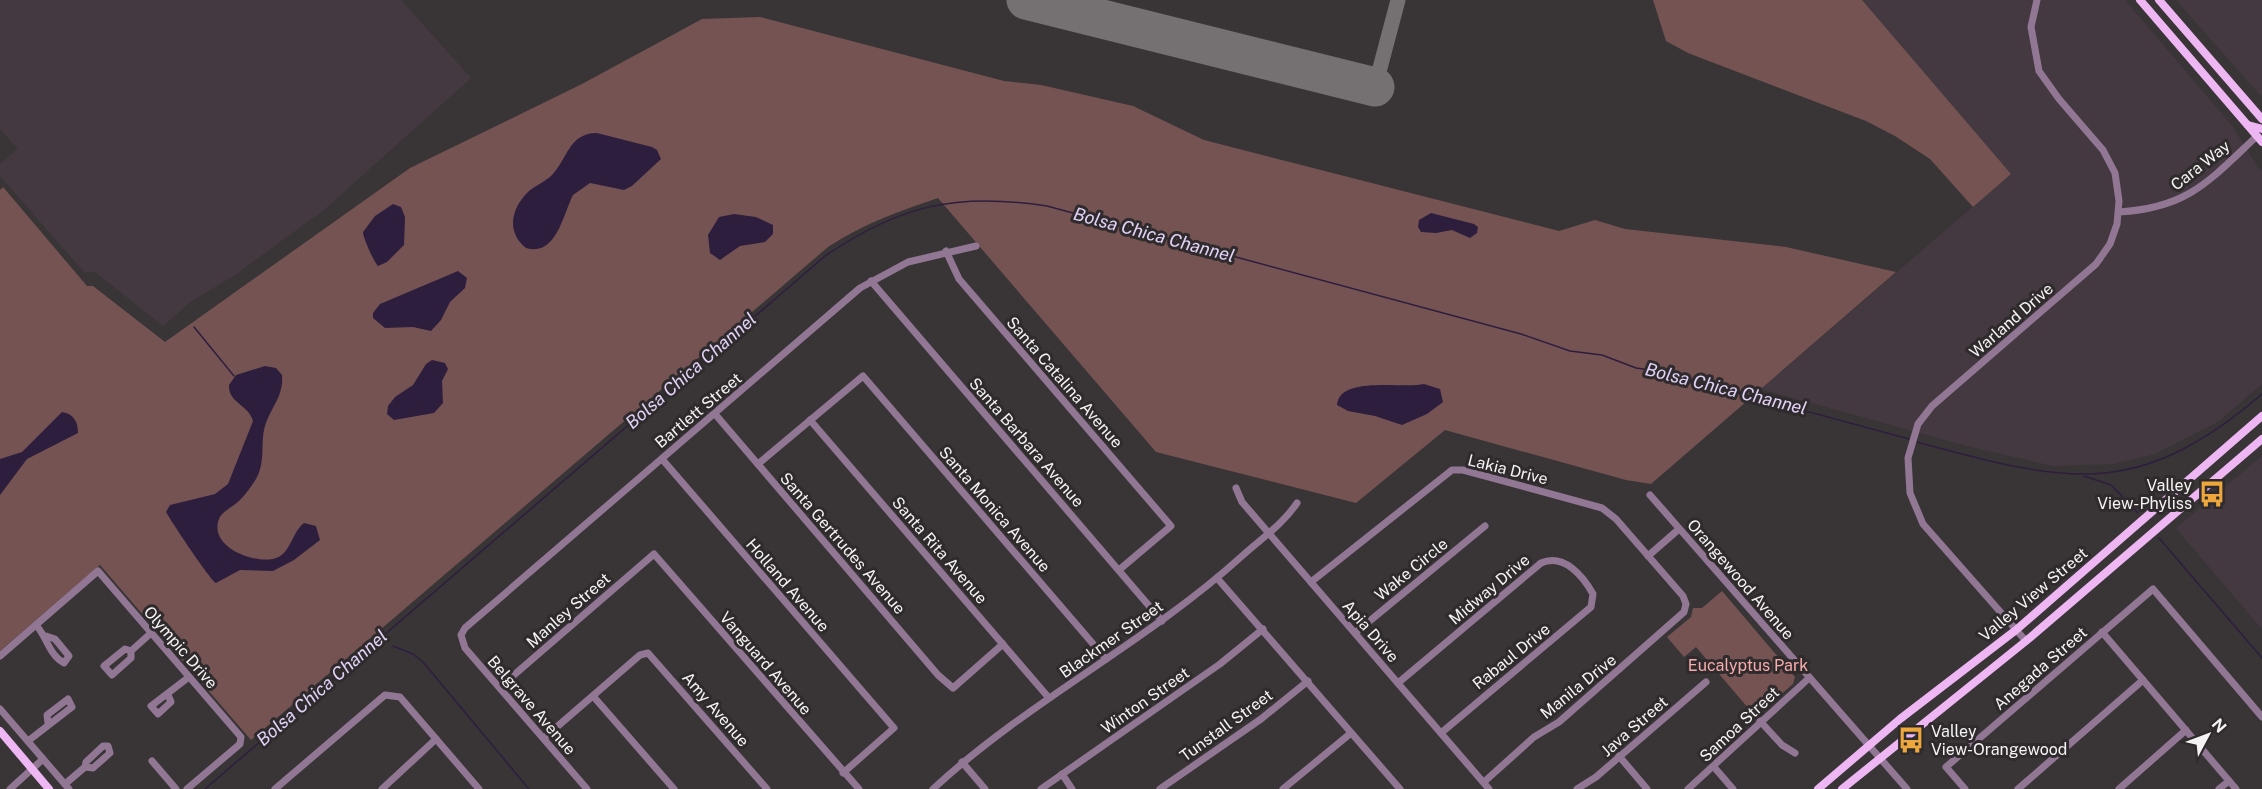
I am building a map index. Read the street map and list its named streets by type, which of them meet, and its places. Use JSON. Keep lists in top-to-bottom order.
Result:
{
  "streets": {
    "main road": ["Valley View Street"],
    "street": [
      "Cara Way",
      "Warland Drive",
      "Santa Catalina Avenue",
      "Bartlett Street",
      "Santa Barbara Avenue",
      "Lakia Drive",
      "Santa Monica Avenue",
      "Santa Gertrudes Avenue",
      "Santa Rita Avenue",
      "Wake Circle",
      "Orangewood Avenue",
      "Holland Avenue",
      "Midway Drive",
      "Manley Street",
      "Apia Drive",
      "Blackmer Street",
      "Olympic Drive",
      "Rabaul Drive",
      "Vanguard Avenue",
      "Anegada Street",
      "Manila Drive",
      "Winton Street",
      "Belgrave Avenue",
      "Amy Avenue",
      "Samoa Street",
      "Tunstall Street",
      "Java Street"
    ]
  },
  "crossings": [
    ["Cara Way", "Warland Drive"],
    ["Warland Drive", "Valley View Street"],
    ["Santa Catalina Avenue", "Bartlett Street"],
    ["Santa Catalina Avenue", "Santa Barbara Avenue"],
    ["Bartlett Street", "Santa Barbara Avenue"],
    ["Bartlett Street", "Santa Gertrudes Avenue"],
    ["Bartlett Street", "Holland Avenue"],
    ["Bartlett Street", "Belgrave Avenue"],
    ["Santa Barbara Avenue", "Blackmer Street"],
    ["Lakia Drive", "Apia Drive"],
    ["Lakia Drive", "Manila Drive"],
    ["Santa Monica Avenue", "Santa Rita Avenue"],
    ["Santa Monica Avenue", "Blackmer Street"],
    ["Santa Gertrudes Avenue", "Santa Rita Avenue"],
    ["Santa Rita Avenue", "Blackmer Street"],
    ["Wake Circle", "Apia Drive"],
    ["Orangewood Avenue", "Valley View Street"],
    ["Orangewood Avenue", "Samoa Street"],
    ["Holland Avenue", "Vanguard Avenue"],
    ["Midway Drive", "Apia Drive"],
    ["Midway Drive", "Rabaul Drive"],
    ["Manley Street", "Vanguard Avenue"],
    ["Manley Street", "Belgrave Avenue"],
    ["Apia Drive", "Blackmer Street"],
    ["Apia Drive", "Rabaul Drive"],
    ["Apia Drive", "Manila Drive"]
  ],
  "water": ["Bolsa Chica Channel"],
  "parks": ["Eucalyptus Park"],
  "places": {
    "bus stop": ["Valley View-Phyliss", "Valley View-Orangewood"]
  },
  "north": "top right"
}
